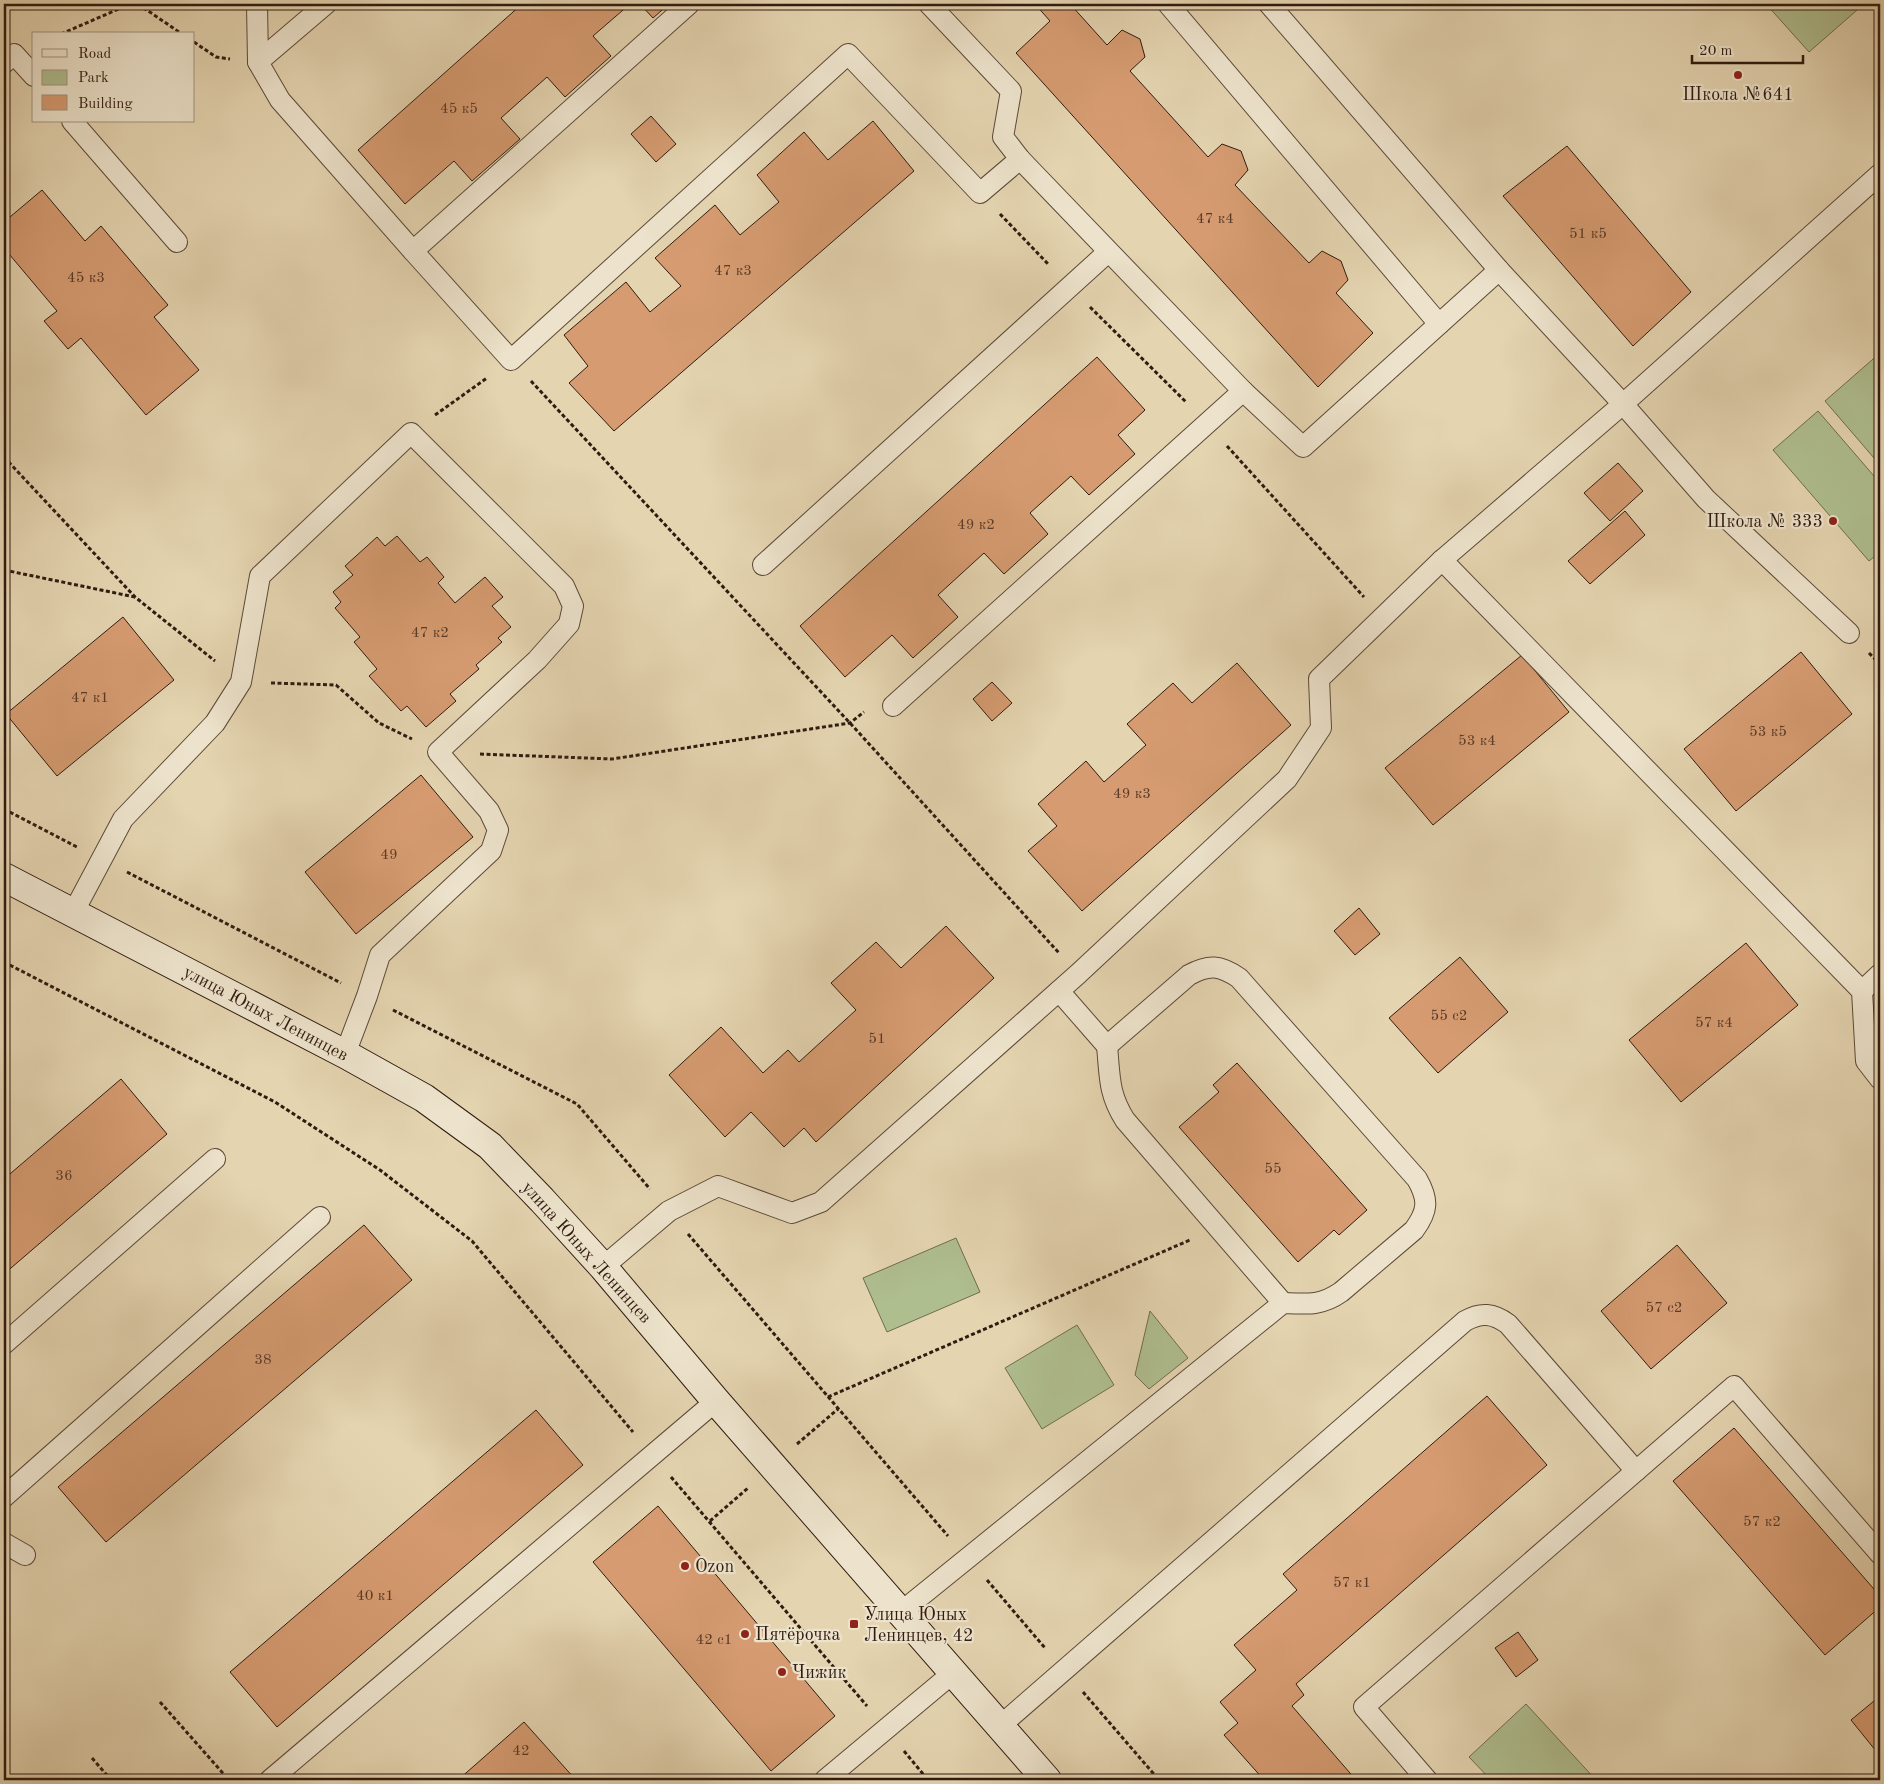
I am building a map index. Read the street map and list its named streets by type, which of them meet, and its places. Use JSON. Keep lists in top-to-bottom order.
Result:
{
  "streets": {
    "main road": ["улица Юных Ленинцев"]
  },
  "places": {
    "other": [
      "Школа №641",
      "Школа № 333",
      "Ozon",
      "Пятёрочка",
      "Чижик"
    ],
    "transit": ["Улица Юных Ленинцев, 42"]
  },
  "house_numbers": [
    "45 к5",
    "47 к4",
    "51 к5",
    "47 к3",
    "45 к3",
    "49 к2",
    "47 к2",
    "47 к1",
    "53 к5",
    "53 к4",
    "49 к3",
    "49",
    "55 с2",
    "57 к4",
    "51",
    "55",
    "36",
    "57 с2",
    "38",
    "57 к2",
    "57 к1",
    "40 к1",
    "42 с1",
    "42"
  ],
  "legend": ["Road", "Park", "Building"],
  "scale_bar": "20 m"
}
